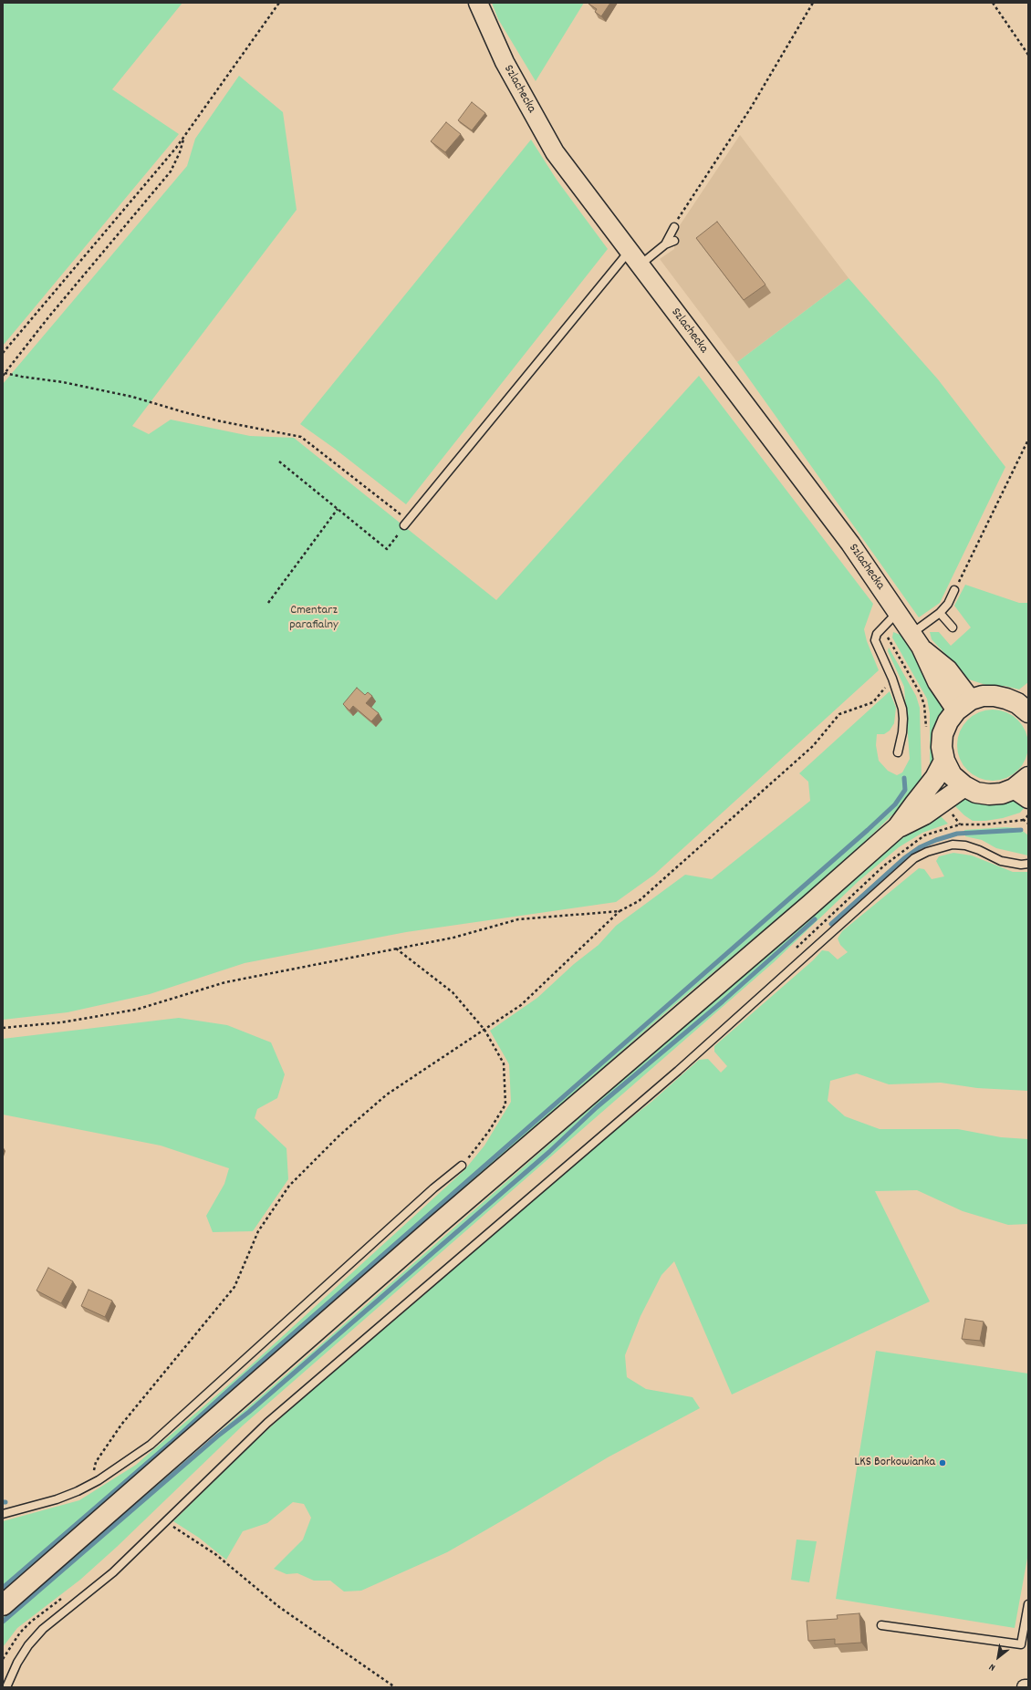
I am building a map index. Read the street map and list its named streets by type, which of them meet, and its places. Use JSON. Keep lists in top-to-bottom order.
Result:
{
  "streets": {
    "street": ["Szlachecka"]
  },
  "parks": ["Cmentarz parafialny"],
  "places": ["LKS Borkowianka"],
  "north": "bottom left"
}
